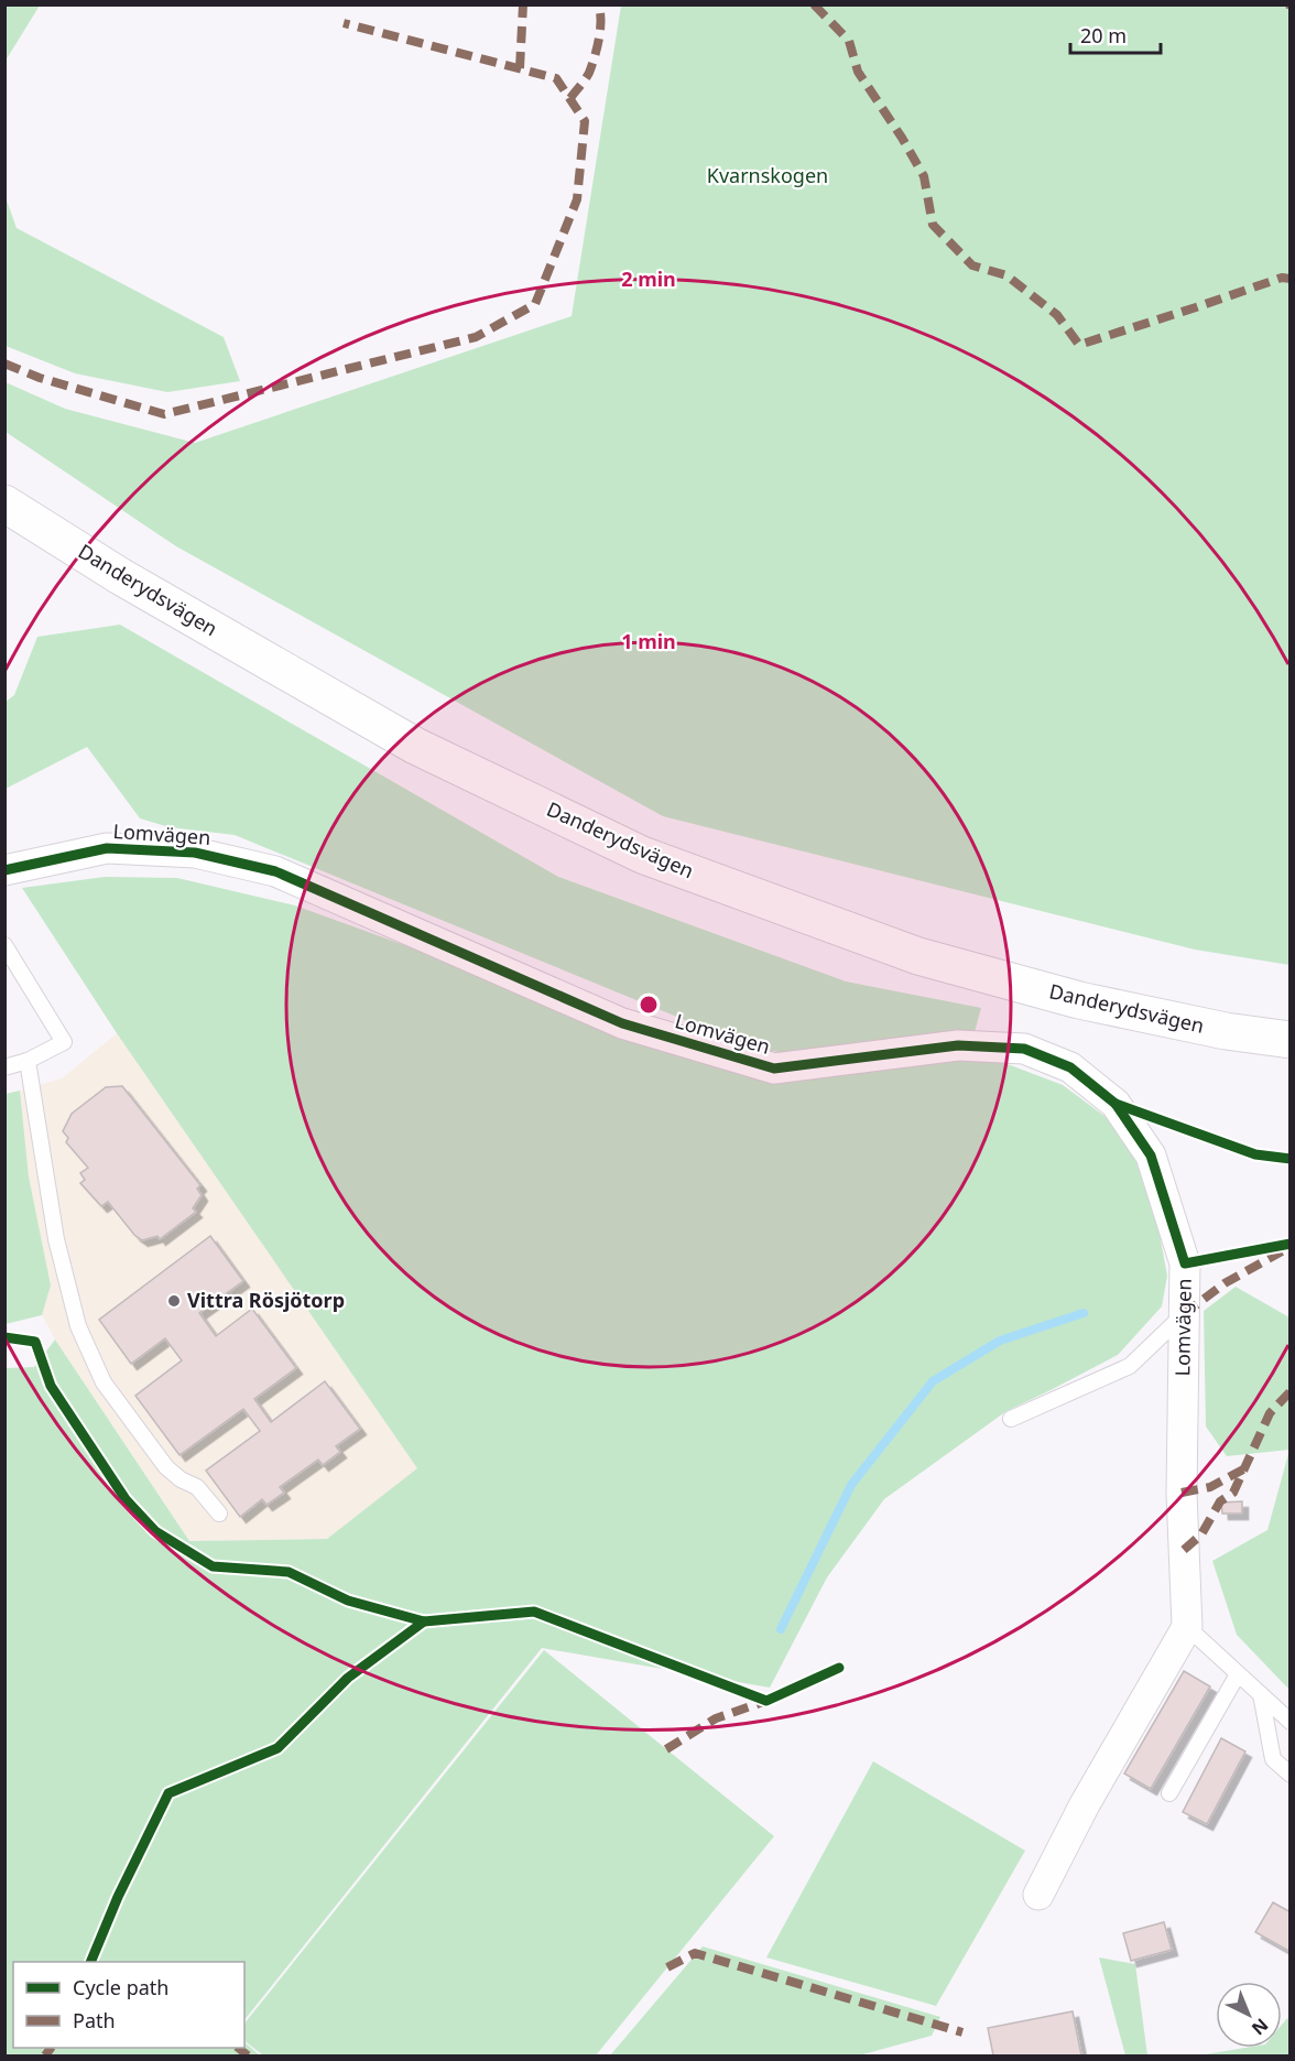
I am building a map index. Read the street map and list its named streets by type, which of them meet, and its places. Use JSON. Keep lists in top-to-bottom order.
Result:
{
  "streets": {
    "main road": ["Danderydsvägen"],
    "street": ["Lomvägen"]
  },
  "parks": ["Kvarnskogen"],
  "places": ["Vittra Rösjötorp"],
  "legend": ["Cycle path", "Path"],
  "scale_bar": "20 m",
  "north": "bottom right",
  "rings": ["2 min", "1 min"]
}
